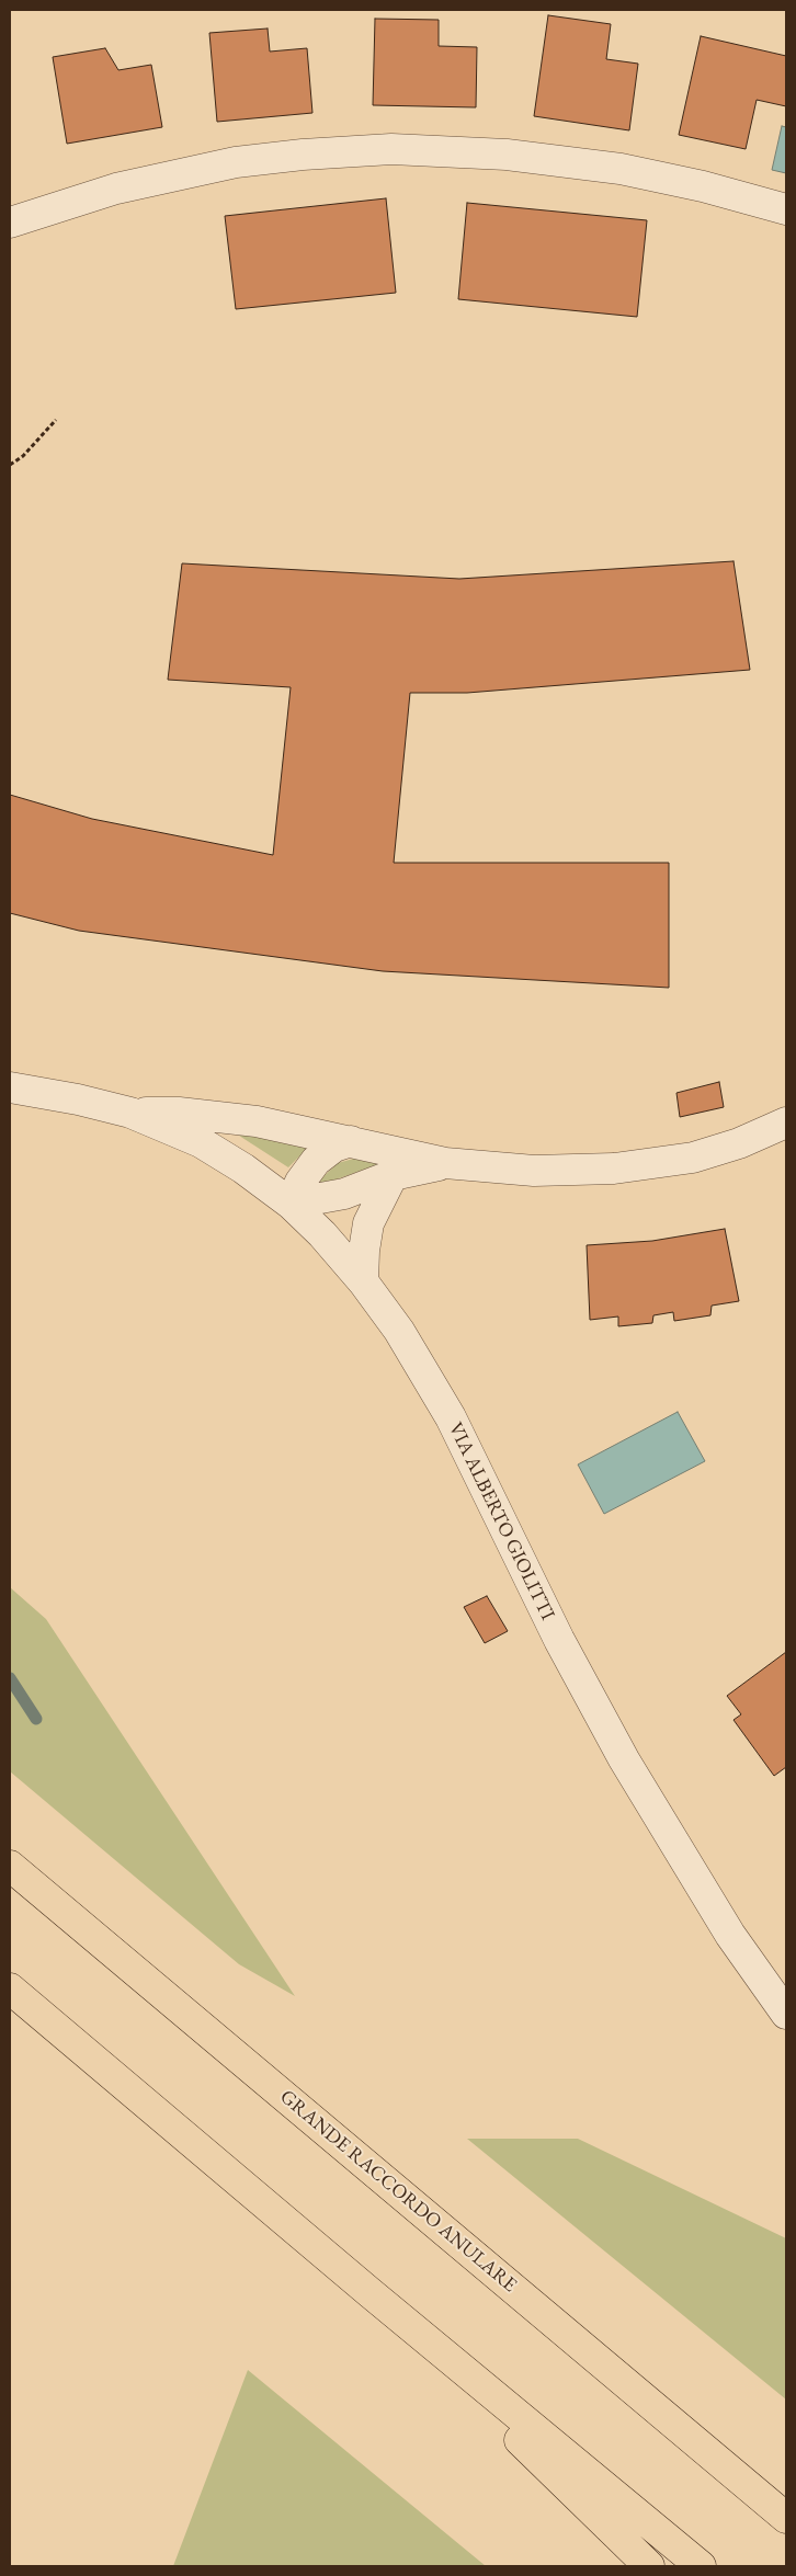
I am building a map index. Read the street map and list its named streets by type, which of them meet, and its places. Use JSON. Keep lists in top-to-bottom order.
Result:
{
  "streets": {
    "highway": ["GRANDE RACCORDO ANULARE"],
    "street": ["VIA ALBERTO GIOLITTI"]
  }
}
